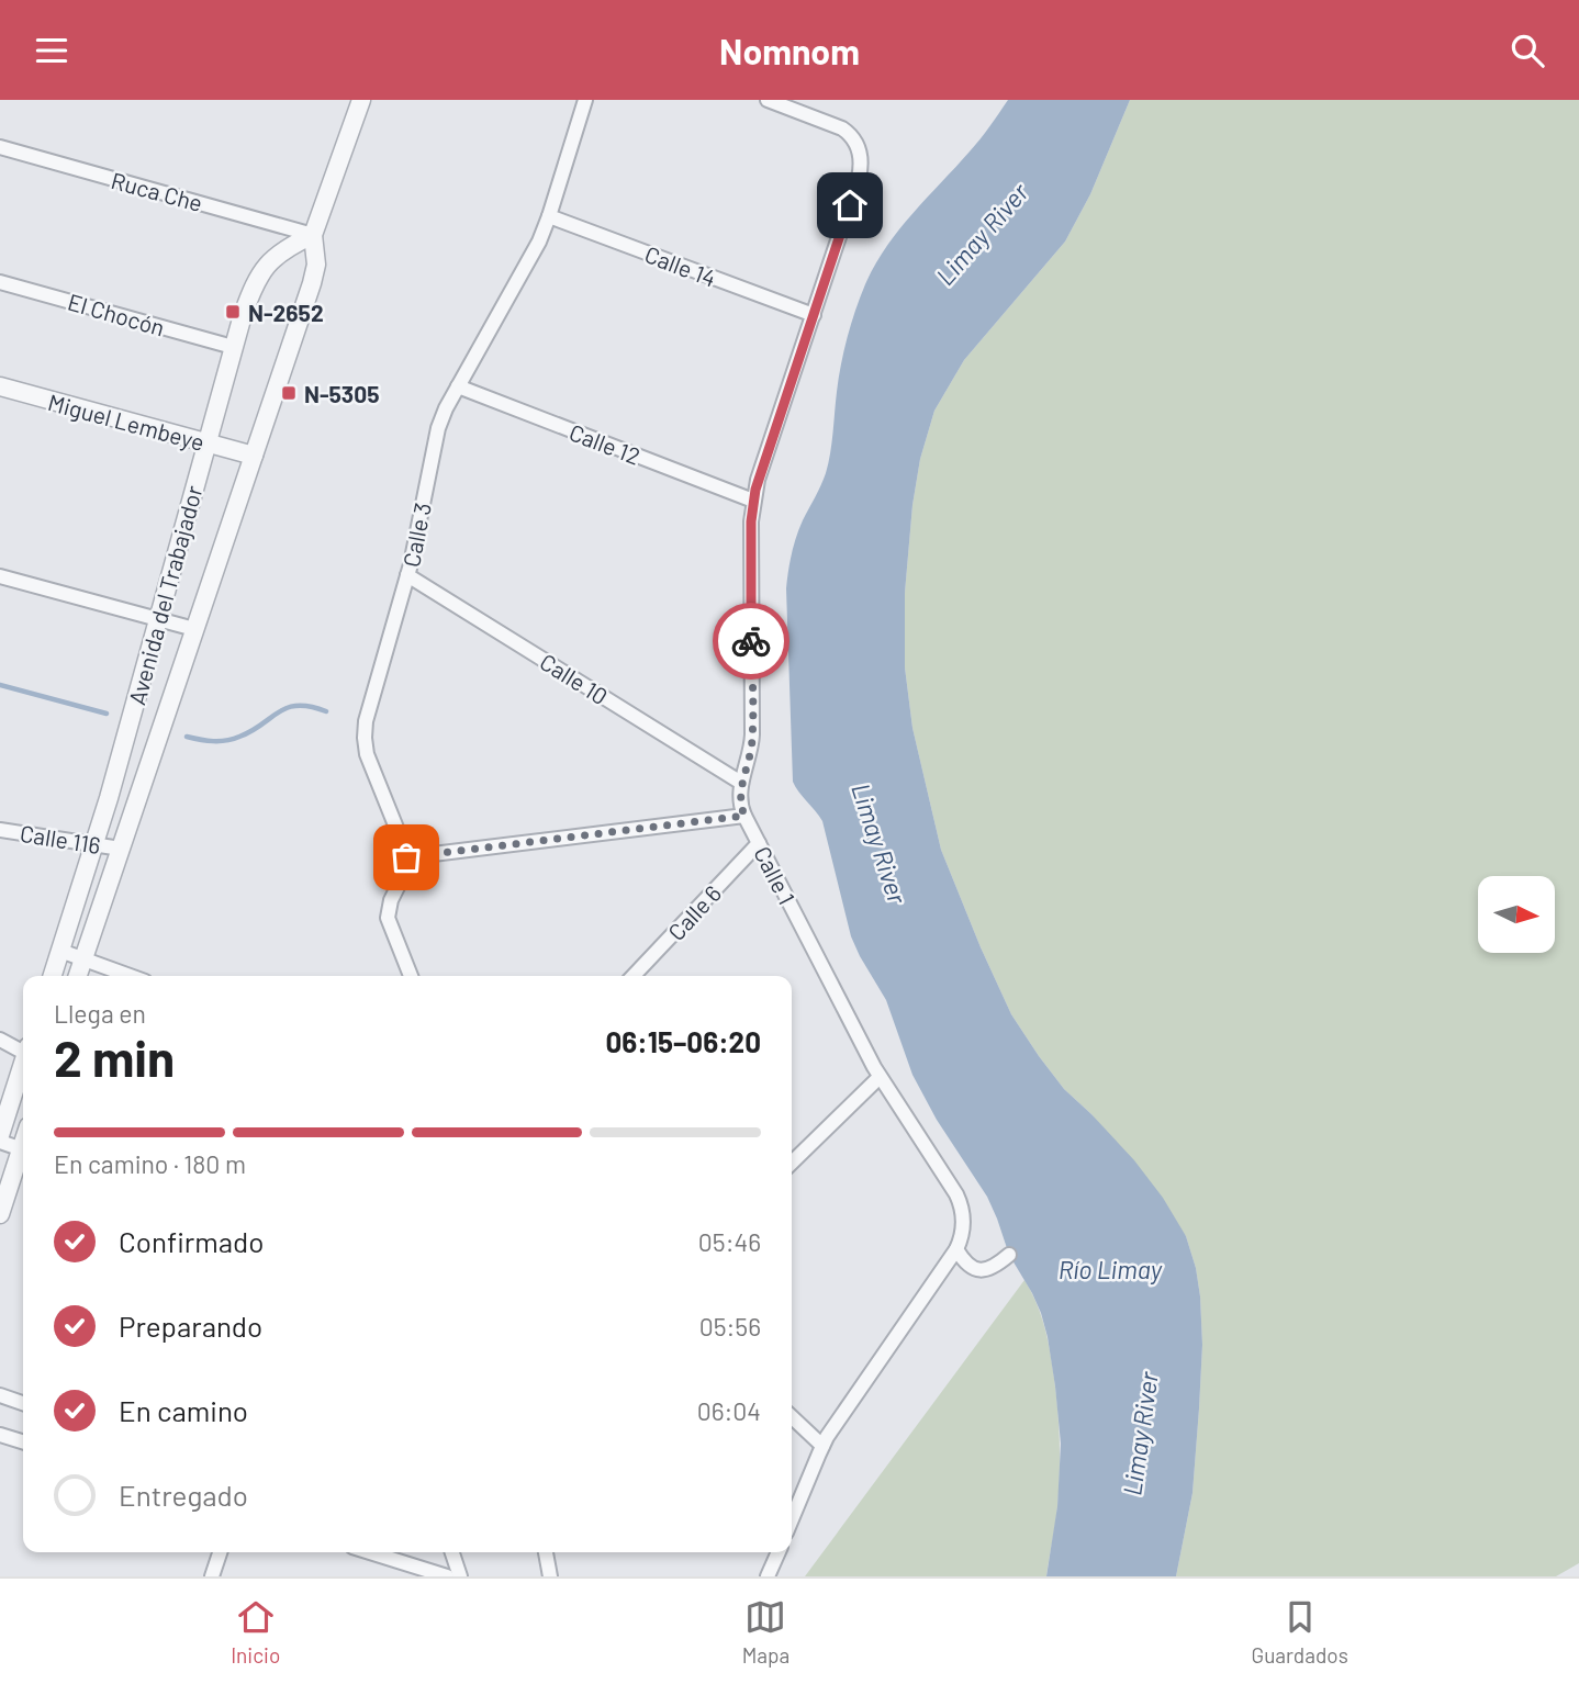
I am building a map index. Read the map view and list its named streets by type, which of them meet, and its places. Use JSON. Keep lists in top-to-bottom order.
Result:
{
  "streets": {
    "street": [
      "Ruca Che",
      "Calle 14",
      "El Chocón",
      "Miguel Lembeye",
      "Calle 12",
      "Calle 3",
      "Avenida del Trabajador",
      "Calle 10",
      "Calle 116",
      "Calle 1",
      "Calle 6"
    ]
  },
  "crossings": [
    ["Ruca Che", "Avenida del Trabajador"],
    ["Calle 14", "Calle 3"],
    ["Calle 14", "Calle 1"],
    ["El Chocón", "Avenida del Trabajador"],
    ["Miguel Lembeye", "Avenida del Trabajador"],
    ["Calle 12", "Calle 3"],
    ["Calle 12", "Calle 1"],
    ["Calle 3", "Calle 10"],
    ["Avenida del Trabajador", "Calle 116"],
    ["Calle 10", "Calle 1"],
    ["Calle 1", "Calle 6"]
  ],
  "water": ["Limay River", "Río Limay"],
  "places": {
    "transit": ["N-2652", "N-5305"]
  },
  "north": "right",
  "page": {
    "header": "Nomnom",
    "heading": ["2 min", "Llega en", "06:15–06:20"],
    "bar": "En camino · 180 m",
    "list": [
      ["Confirmado", "05:46"],
      ["Preparando", "05:56"],
      ["En camino", "06:04"],
      "Entregado"
    ],
    "tabs": ["Inicio", "Mapa", "Guardados"]
  }
}
